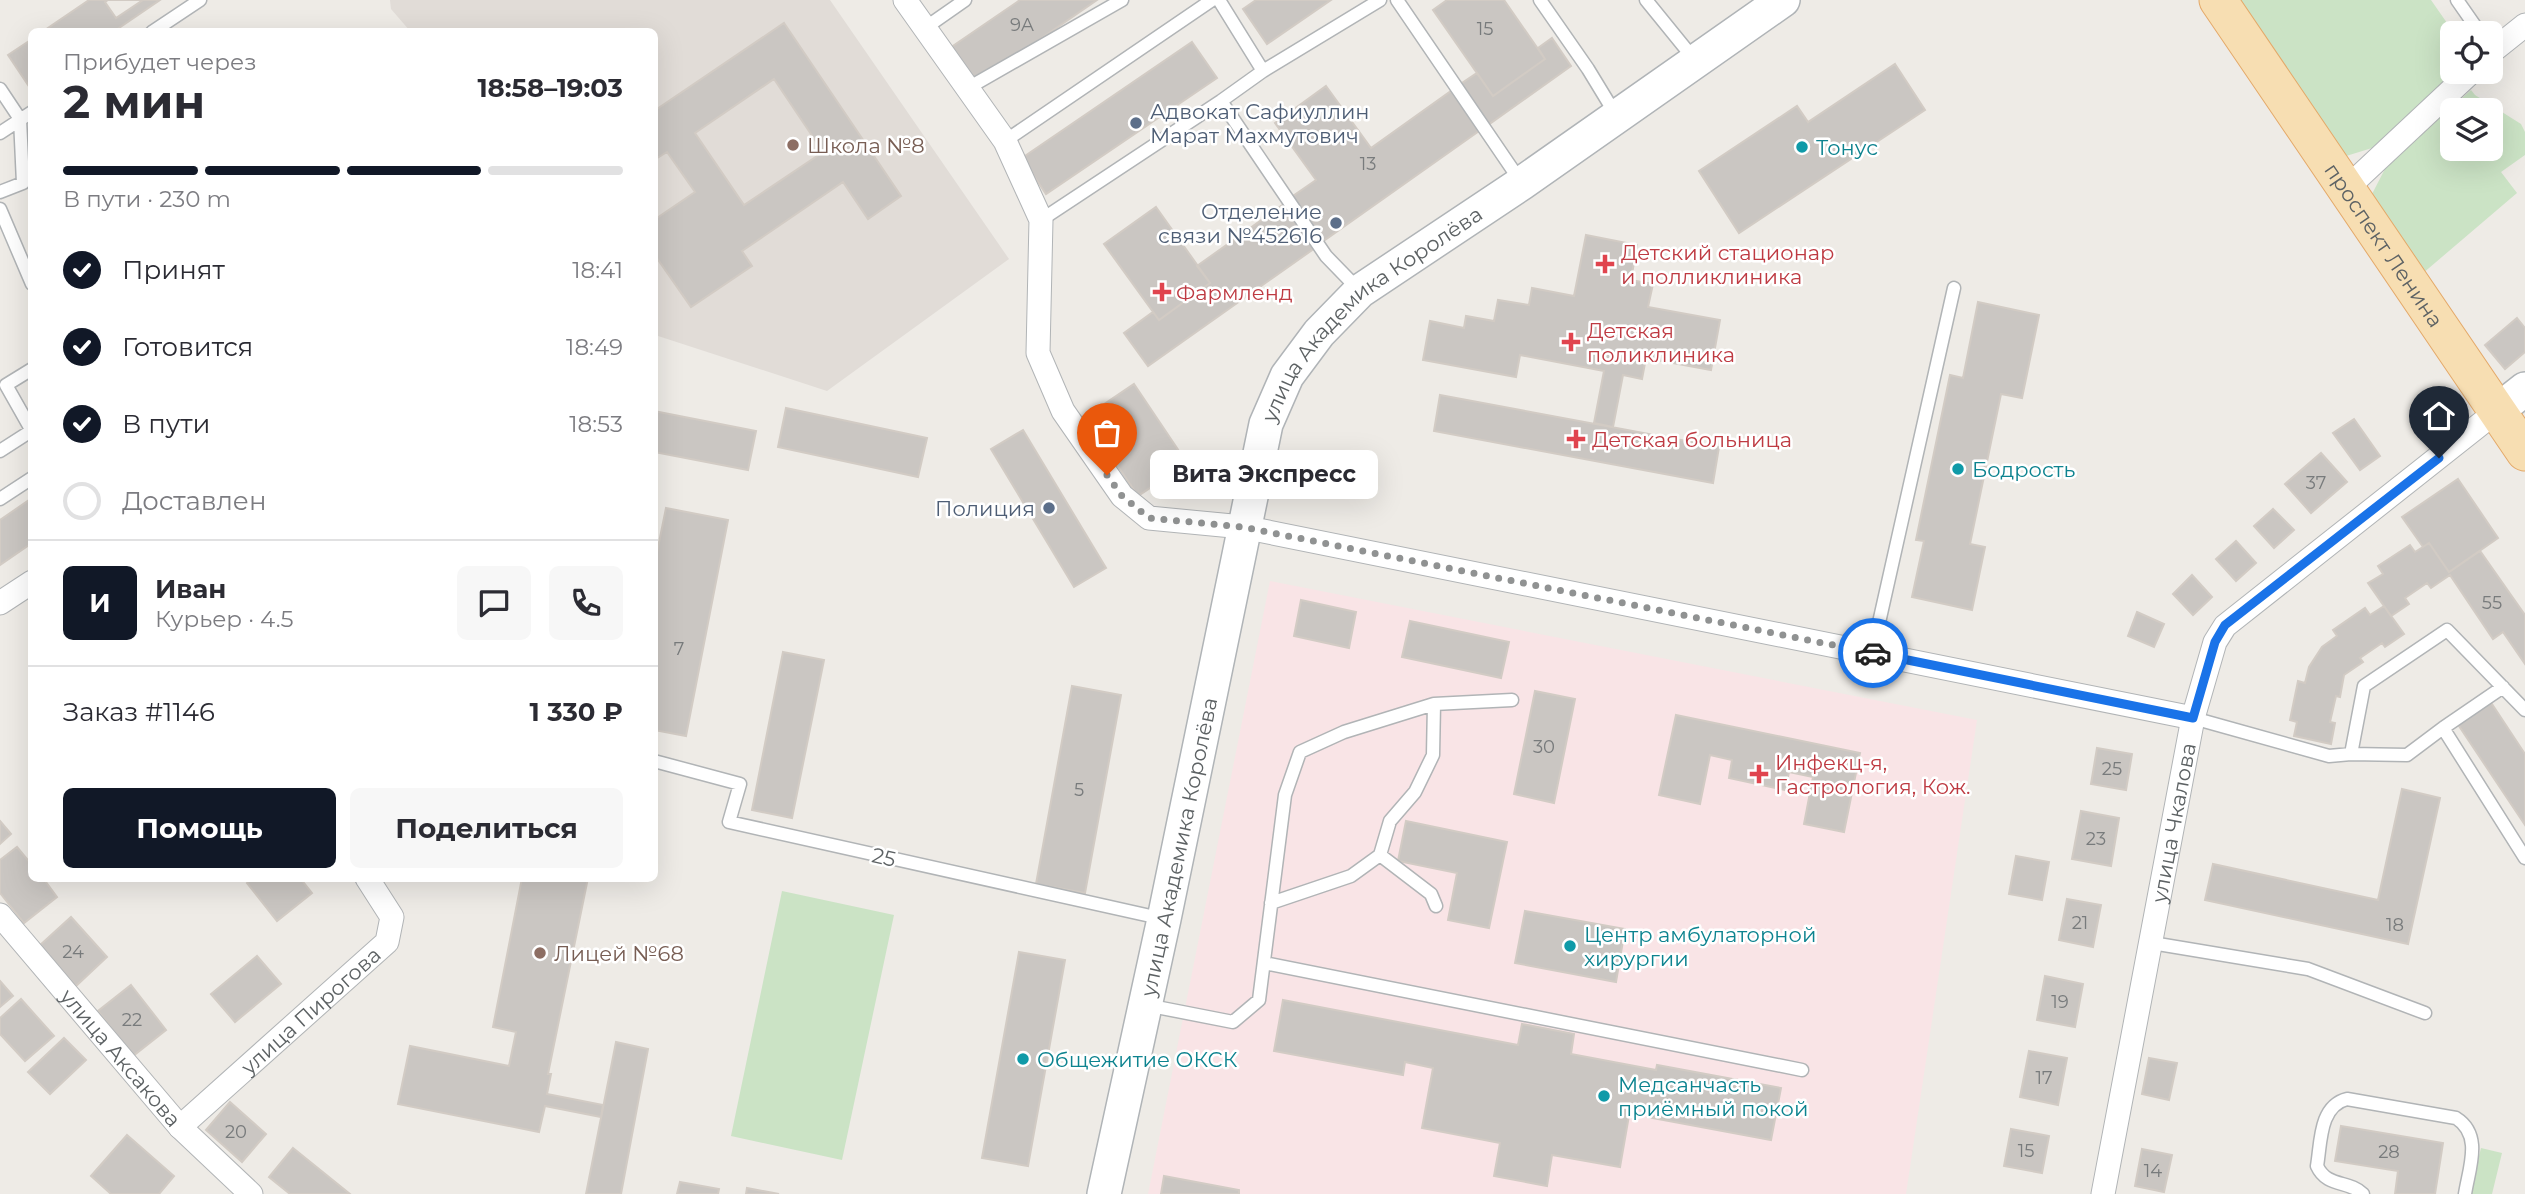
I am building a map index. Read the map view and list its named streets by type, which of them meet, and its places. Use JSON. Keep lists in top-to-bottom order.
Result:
{
  "streets": {
    "main road": ["проспект Ленина"],
    "street": [
      "улица Академика Королёва",
      "улица Чкалова",
      "улица Пирогова",
      "улица Аксакова"
    ],
    "lane": ["25"]
  },
  "crossings": [
    ["проспект Ленина", "улица Чкалова"],
    ["улица Академика Королёва", "25"],
    ["улица Пирогова", "улица Аксакова"]
  ],
  "places": {
    "other": [
      "Адвокат Сафиуллин Марат Махмутович",
      "Школа №8",
      "Тонус",
      "Отделение связи №452616",
      "Бодрость",
      "Вита Экспресс",
      "Полиция",
      "Центр амбулаторной хирургии",
      "Лицей №68",
      "Общежитие ОКСК",
      "Медсанчасть приёмный покой"
    ],
    "health": [
      "Детский стационар и полликлиника",
      "Фармленд",
      "Детская поликлиника",
      "Детская больница",
      "Инфекц-я, Гастрология, Кож."
    ]
  },
  "house_numbers": [
    "9А",
    "15",
    "13",
    "37",
    "55",
    "7",
    "30",
    "25",
    "5",
    "23",
    "21",
    "18",
    "24",
    "19",
    "22",
    "17",
    "20",
    "15",
    "28",
    "14"
  ],
  "page": {
    "heading": ["2 мин", "Прибудет через", "18:58–19:03"],
    "panel": [
      "Иван",
      "Курьер · 4.5",
      "Заказ #1146",
      "1 330 ₽"
    ],
    "bar": "В пути · 230 m",
    "list": [
      ["Принят", "18:41"],
      ["Готовится", "18:49"],
      ["В пути", "18:53"],
      "Доставлен"
    ],
    "bubble": "Вита Экспресс",
    "round": "И",
    "buttons": ["Помощь", "Поделиться"]
  }
}
